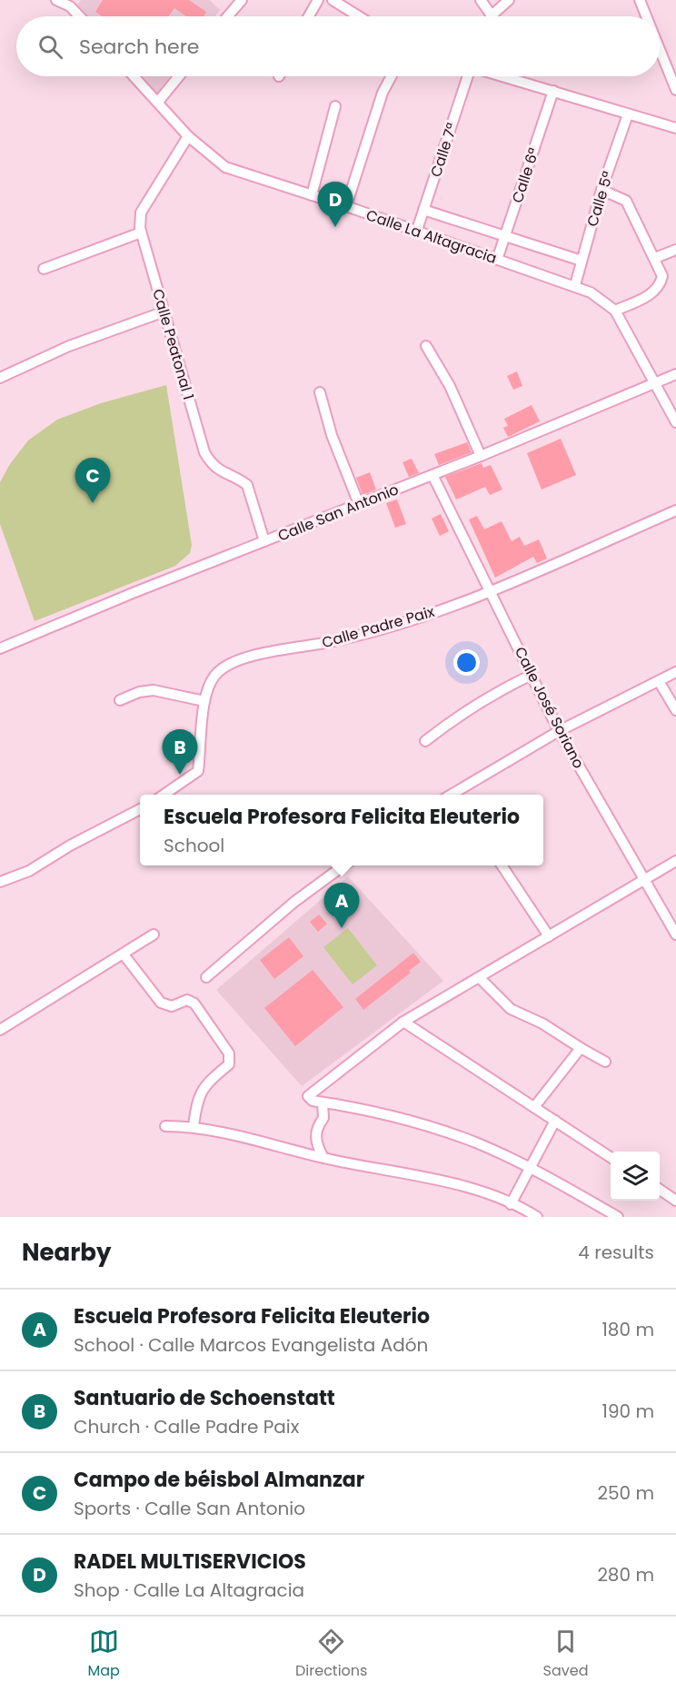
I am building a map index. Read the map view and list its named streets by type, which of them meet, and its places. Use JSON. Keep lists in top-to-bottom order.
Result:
{
  "streets": {
    "street": [
      "Calle 7ª",
      "Calle 6ª",
      "Calle 5ª",
      "Calle La Altagracia",
      "Calle Peatonal 1",
      "Calle San Antonio",
      "Calle Padre Paix",
      "Calle José Soriano"
    ]
  },
  "crossings": [
    ["Calle 7ª", "Calle La Altagracia"],
    ["Calle 6ª", "Calle La Altagracia"],
    ["Calle 5ª", "Calle La Altagracia"],
    ["Calle La Altagracia", "Calle Peatonal 1"],
    ["Calle La Altagracia", "Calle San Antonio"],
    ["Calle Peatonal 1", "Calle San Antonio"],
    ["Calle San Antonio", "Calle José Soriano"],
    ["Calle Padre Paix", "Calle José Soriano"]
  ],
  "page": {
    "search": "Search here",
    "pins": [
      "D",
      "C",
      "B",
      "A"
    ],
    "popup": ["Escuela Profesora Felicita Eleuterio", "School"],
    "heading": ["Nearby", "4 results"],
    "list": [
      {
        "mark": "A",
        "name": "Escuela Profesora Felicita Eleuterio",
        "note": "School · Calle Marcos Evangelista Adón",
        "value": "180 m"
      },
      {
        "mark": "B",
        "name": "Santuario de Schoenstatt",
        "note": "Church · Calle Padre Paix",
        "value": "190 m"
      },
      {
        "mark": "C",
        "name": "Campo de béisbol Almanzar",
        "note": "Sports · Calle San Antonio",
        "value": "250 m"
      },
      {
        "mark": "D",
        "name": "RADEL MULTISERVICIOS",
        "note": "Shop · Calle La Altagracia",
        "value": "280 m"
      }
    ],
    "nav": ["Map", "Directions", "Saved"]
  }
}
